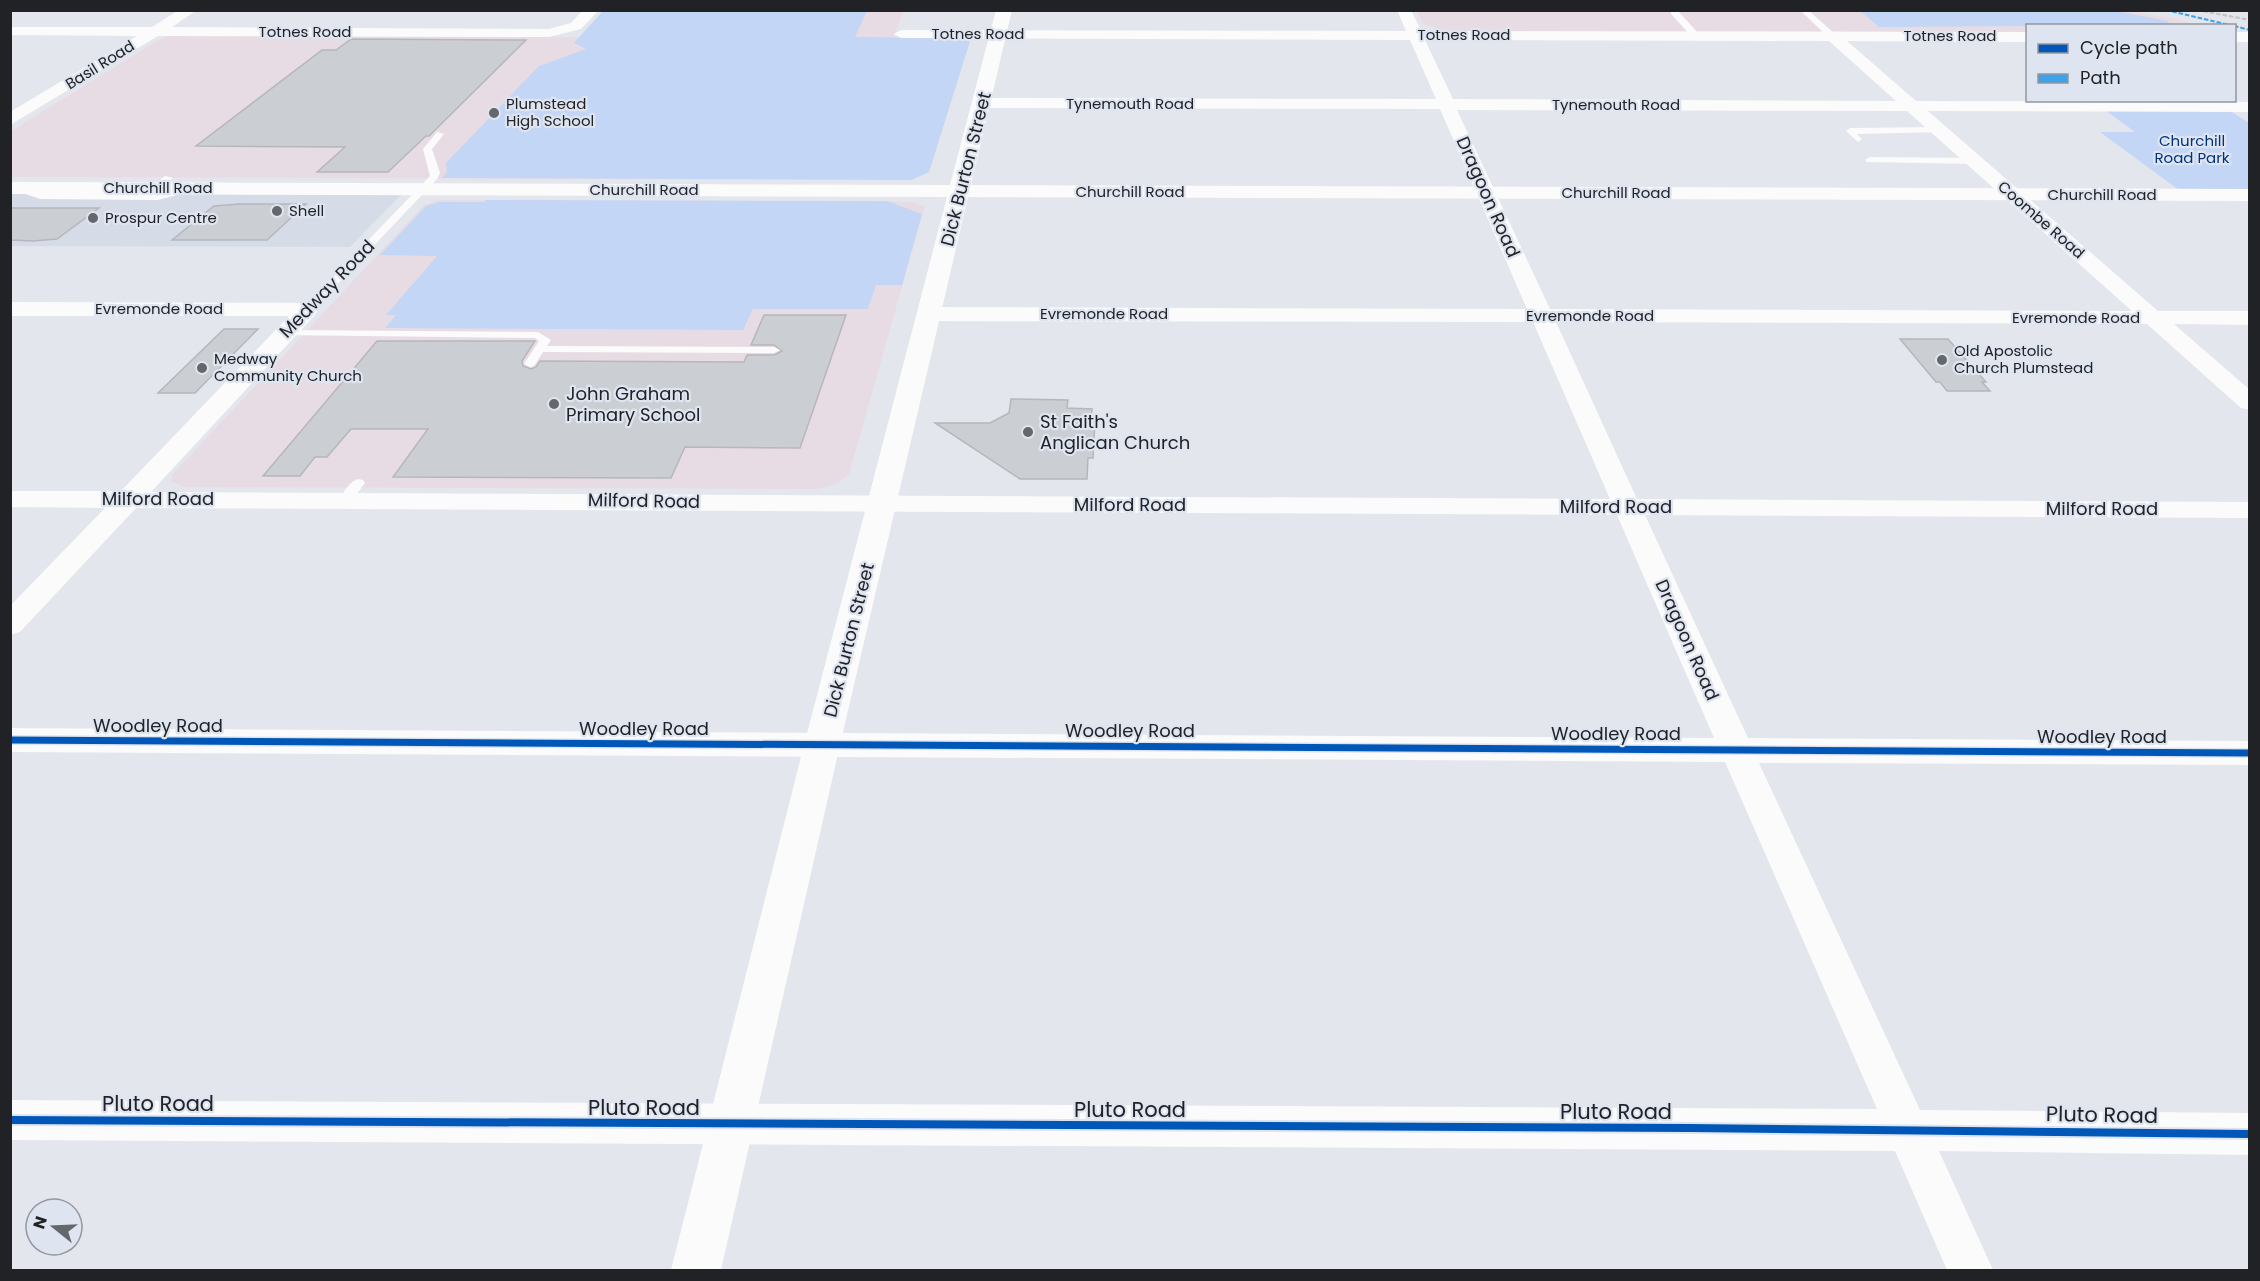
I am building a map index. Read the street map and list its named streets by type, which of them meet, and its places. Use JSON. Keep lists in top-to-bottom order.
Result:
{
  "streets": {
    "street": [
      "Totnes Road",
      "Basil Road",
      "Tynemouth Road",
      "Dick Burton Street",
      "Churchill Road",
      "Dragoon Road",
      "Coombe Road",
      "Medway Road",
      "Evremonde Road",
      "Milford Road",
      "Woodley Road",
      "Pluto Road"
    ]
  },
  "crossings": [
    ["Totnes Road", "Basil Road"],
    ["Totnes Road", "Dick Burton Street"],
    ["Totnes Road", "Dragoon Road"],
    ["Totnes Road", "Coombe Road"],
    ["Tynemouth Road", "Dick Burton Street"],
    ["Tynemouth Road", "Dragoon Road"],
    ["Tynemouth Road", "Coombe Road"],
    ["Dick Burton Street", "Churchill Road"],
    ["Dick Burton Street", "Evremonde Road"],
    ["Dick Burton Street", "Milford Road"],
    ["Dick Burton Street", "Woodley Road"],
    ["Dick Burton Street", "Pluto Road"],
    ["Churchill Road", "Dragoon Road"],
    ["Churchill Road", "Coombe Road"],
    ["Churchill Road", "Medway Road"],
    ["Dragoon Road", "Evremonde Road"],
    ["Dragoon Road", "Milford Road"],
    ["Dragoon Road", "Woodley Road"],
    ["Dragoon Road", "Pluto Road"],
    ["Coombe Road", "Evremonde Road"],
    ["Medway Road", "Evremonde Road"],
    ["Medway Road", "Milford Road"]
  ],
  "parks": ["Churchill Road Park"],
  "places": [
    "Plumstead High School",
    "Shell",
    "Prospur Centre",
    "Old Apostolic Church Plumstead",
    "Medway Community Church",
    "John Graham Primary School",
    "St Faith's Anglican Church"
  ],
  "legend": ["Cycle path", "Path"],
  "north": "left"
}
